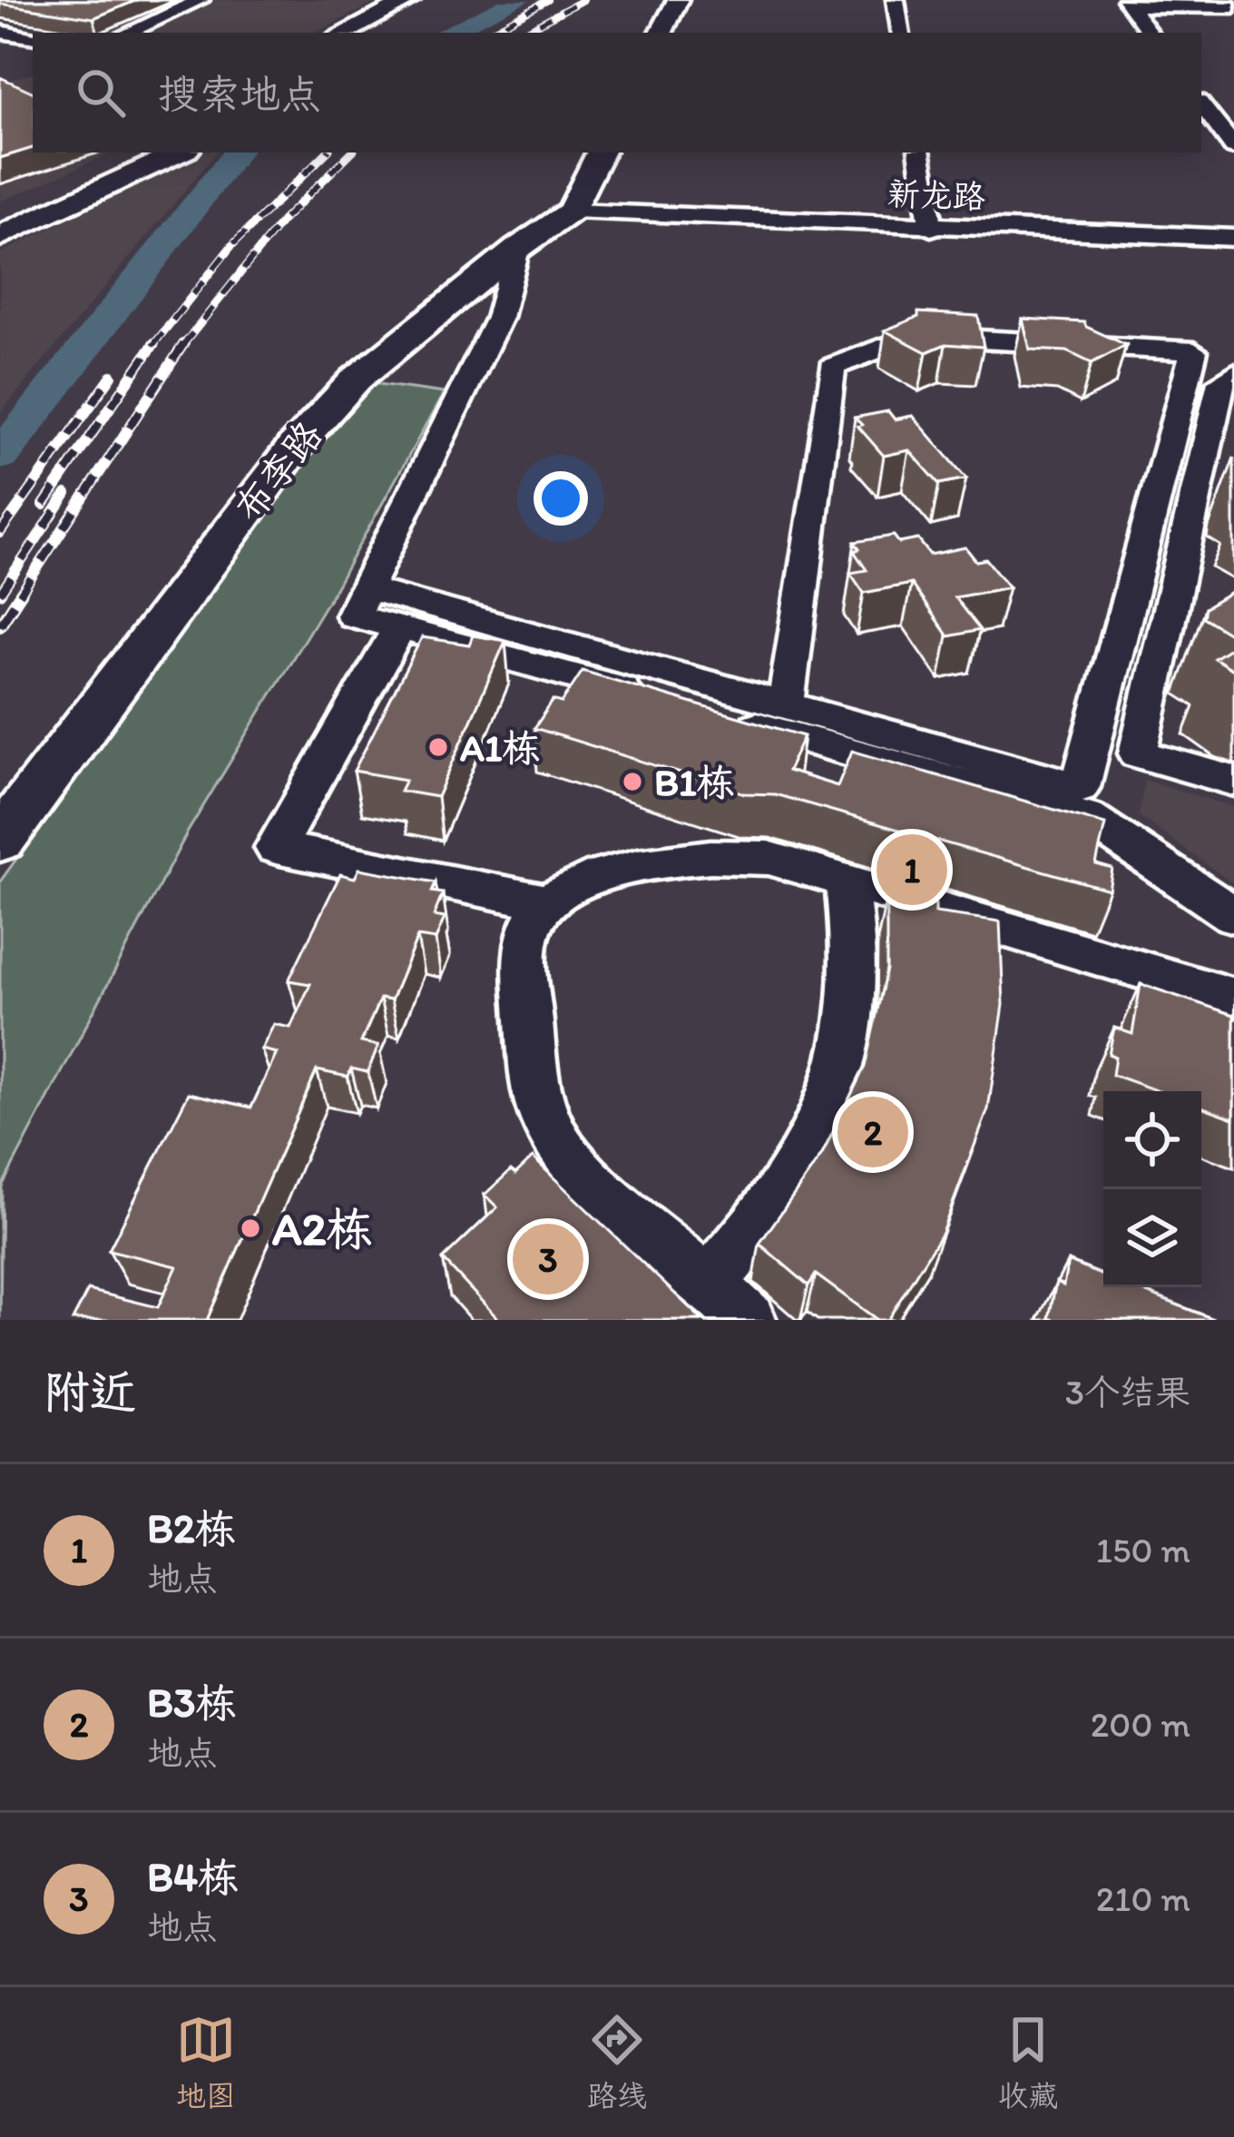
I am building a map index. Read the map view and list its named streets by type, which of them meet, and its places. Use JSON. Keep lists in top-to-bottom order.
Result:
{
  "streets": {
    "main road": ["布李路"],
    "street": ["新龙路"]
  },
  "crossings": [
    ["新龙路", "布李路"]
  ],
  "places": ["A1栋", "B1栋", "A2栋"],
  "page": {
    "search": "搜索地点",
    "pins": ["1", "2", "3"],
    "heading": ["附近", "3个结果"],
    "list": [
      {
        "mark": "1",
        "name": "B2栋",
        "note": "地点",
        "value": "150 m"
      },
      {
        "mark": "2",
        "name": "B3栋",
        "note": "地点",
        "value": "200 m"
      },
      {
        "mark": "3",
        "name": "B4栋",
        "note": "地点",
        "value": "210 m"
      }
    ],
    "nav": ["地图", "路线", "收藏"]
  }
}
